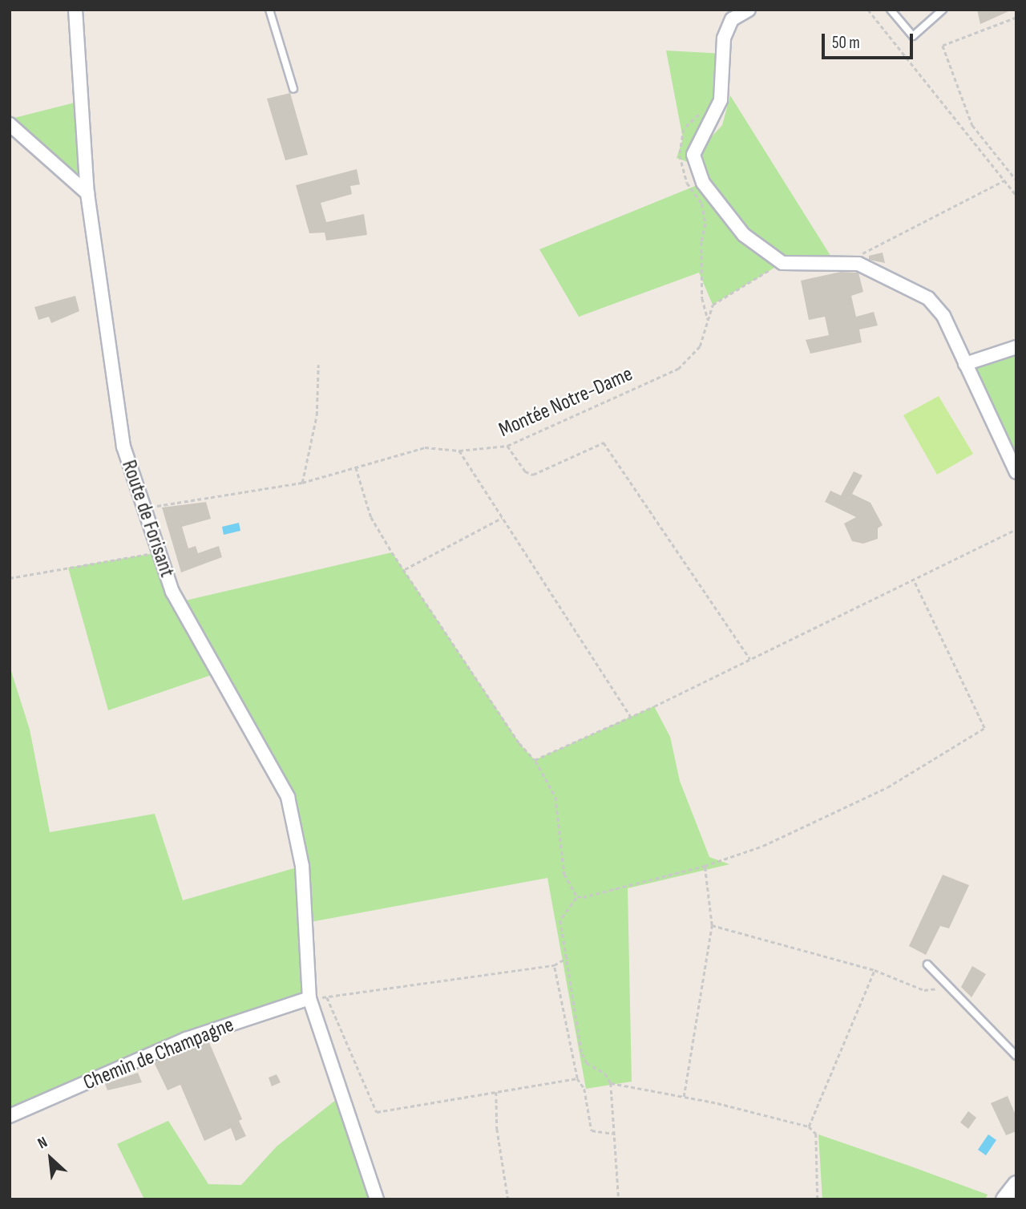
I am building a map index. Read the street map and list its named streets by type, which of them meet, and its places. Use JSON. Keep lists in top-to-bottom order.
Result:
{
  "streets": {
    "street": ["Route de Forisant", "Chemin de Champagne"],
    "path": ["Montée Notre-Dame"]
  },
  "crossings": [
    ["Montée Notre-Dame", "Route de Forisant"],
    ["Route de Forisant", "Chemin de Champagne"]
  ],
  "scale_bar": "50 m",
  "north": "top left"
}
